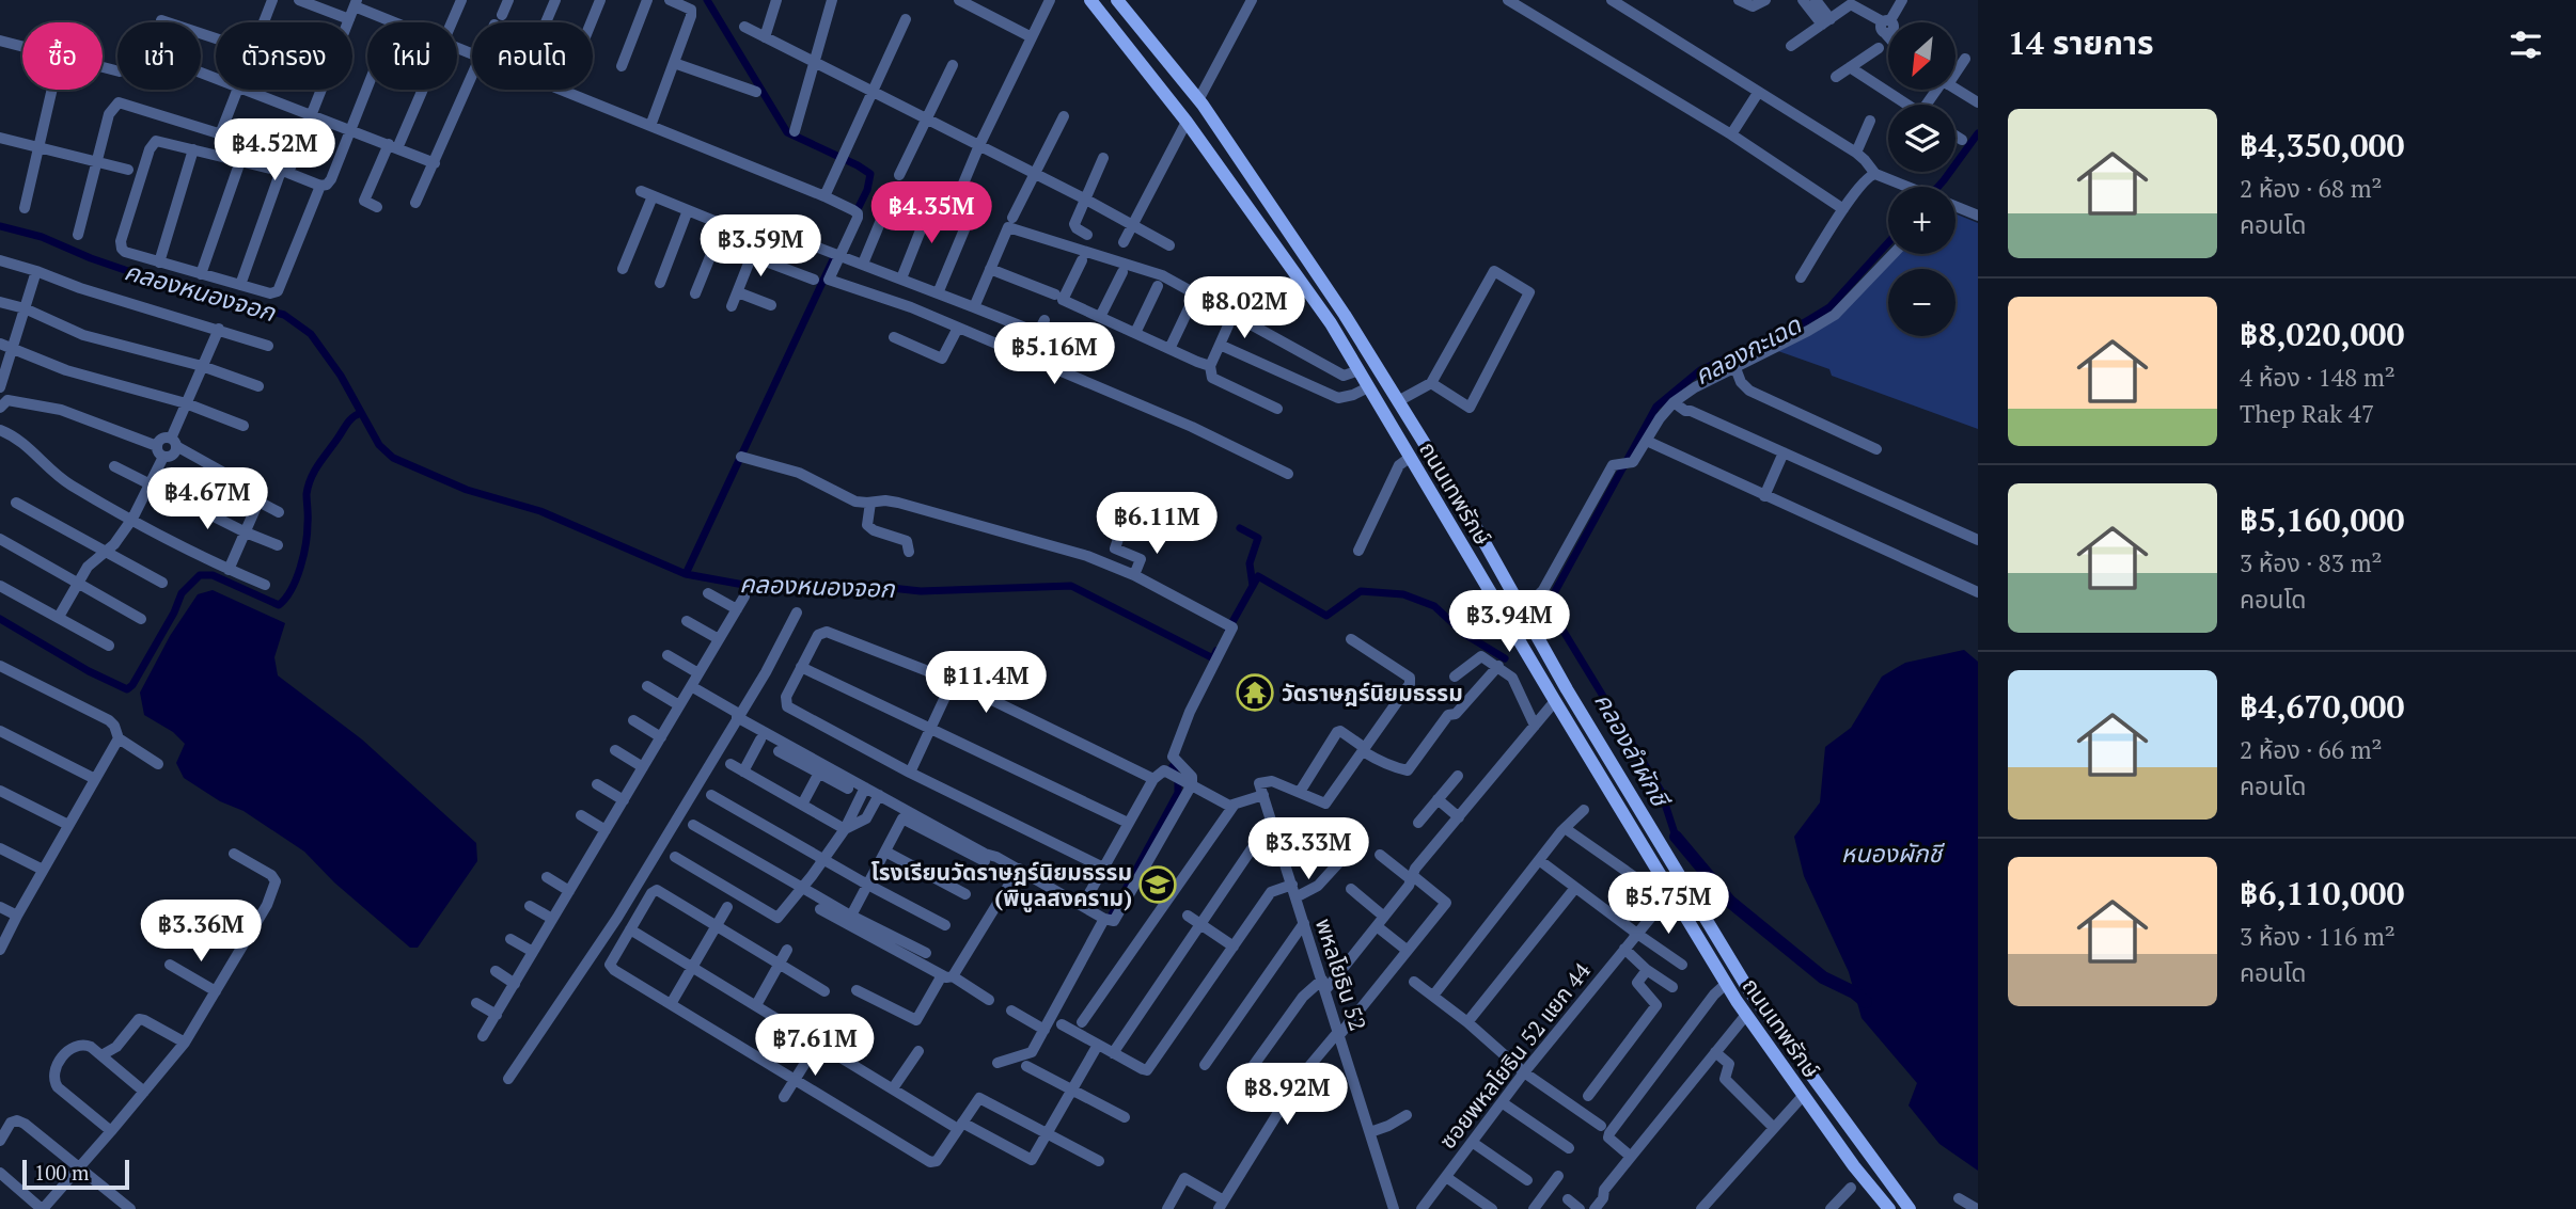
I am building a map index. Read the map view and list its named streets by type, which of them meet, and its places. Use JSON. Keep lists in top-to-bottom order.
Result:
{
  "streets": {
    "main road": ["ถนนเทพรักษ์"],
    "street": ["พหลโยธิน 52", "ซอยพหลโยธิน 52 แยก 44"]
  },
  "crossings": [
    ["ถนนเทพรักษ์", "ซอยพหลโยธิน 52 แยก 44"]
  ],
  "water": [
    "คลองหนองจอก",
    "คลองกะเฉด",
    "คลองลำผักชี",
    "หนองผักชี"
  ],
  "places": {
    "temple": ["วัดราษฎร์นิยมธรรม"],
    "school or university": ["โรงเรียนวัดราษฎร์นิยมธรรม (พิบูลสงคราม)"]
  },
  "scale_bar": "100 m",
  "north": "bottom left",
  "page": {
    "heading": "14 รายการ",
    "map_buttons": ["+", "−"],
    "chip": [
      "ซื้อ",
      "เช่า",
      "ตัวกรอง",
      "ใหม่",
      "คอนโด"
    ],
    "list": [
      {
        "name": "฿4,350,000",
        "note": "2 ห้อง · 68 m² · คอนโด"
      },
      {
        "name": "฿8,020,000",
        "note": "4 ห้อง · 148 m² · Thep Rak 47"
      },
      {
        "name": "฿5,160,000",
        "note": "3 ห้อง · 83 m² · คอนโด"
      },
      {
        "name": "฿4,670,000",
        "note": "2 ห้อง · 66 m² · คอนโด"
      },
      {
        "name": "฿6,110,000",
        "note": "3 ห้อง · 116 m² · คอนโด"
      }
    ],
    "price": [
      "฿4.52M",
      "฿4.35M",
      "฿3.59M",
      "฿8.02M",
      "฿5.16M",
      "฿4.67M",
      "฿6.11M",
      "฿3.94M",
      "฿11.4M",
      "฿3.33M",
      "฿5.75M",
      "฿3.36M",
      "฿7.61M",
      "฿8.92M"
    ],
    "scale": "100 m"
  }
}
